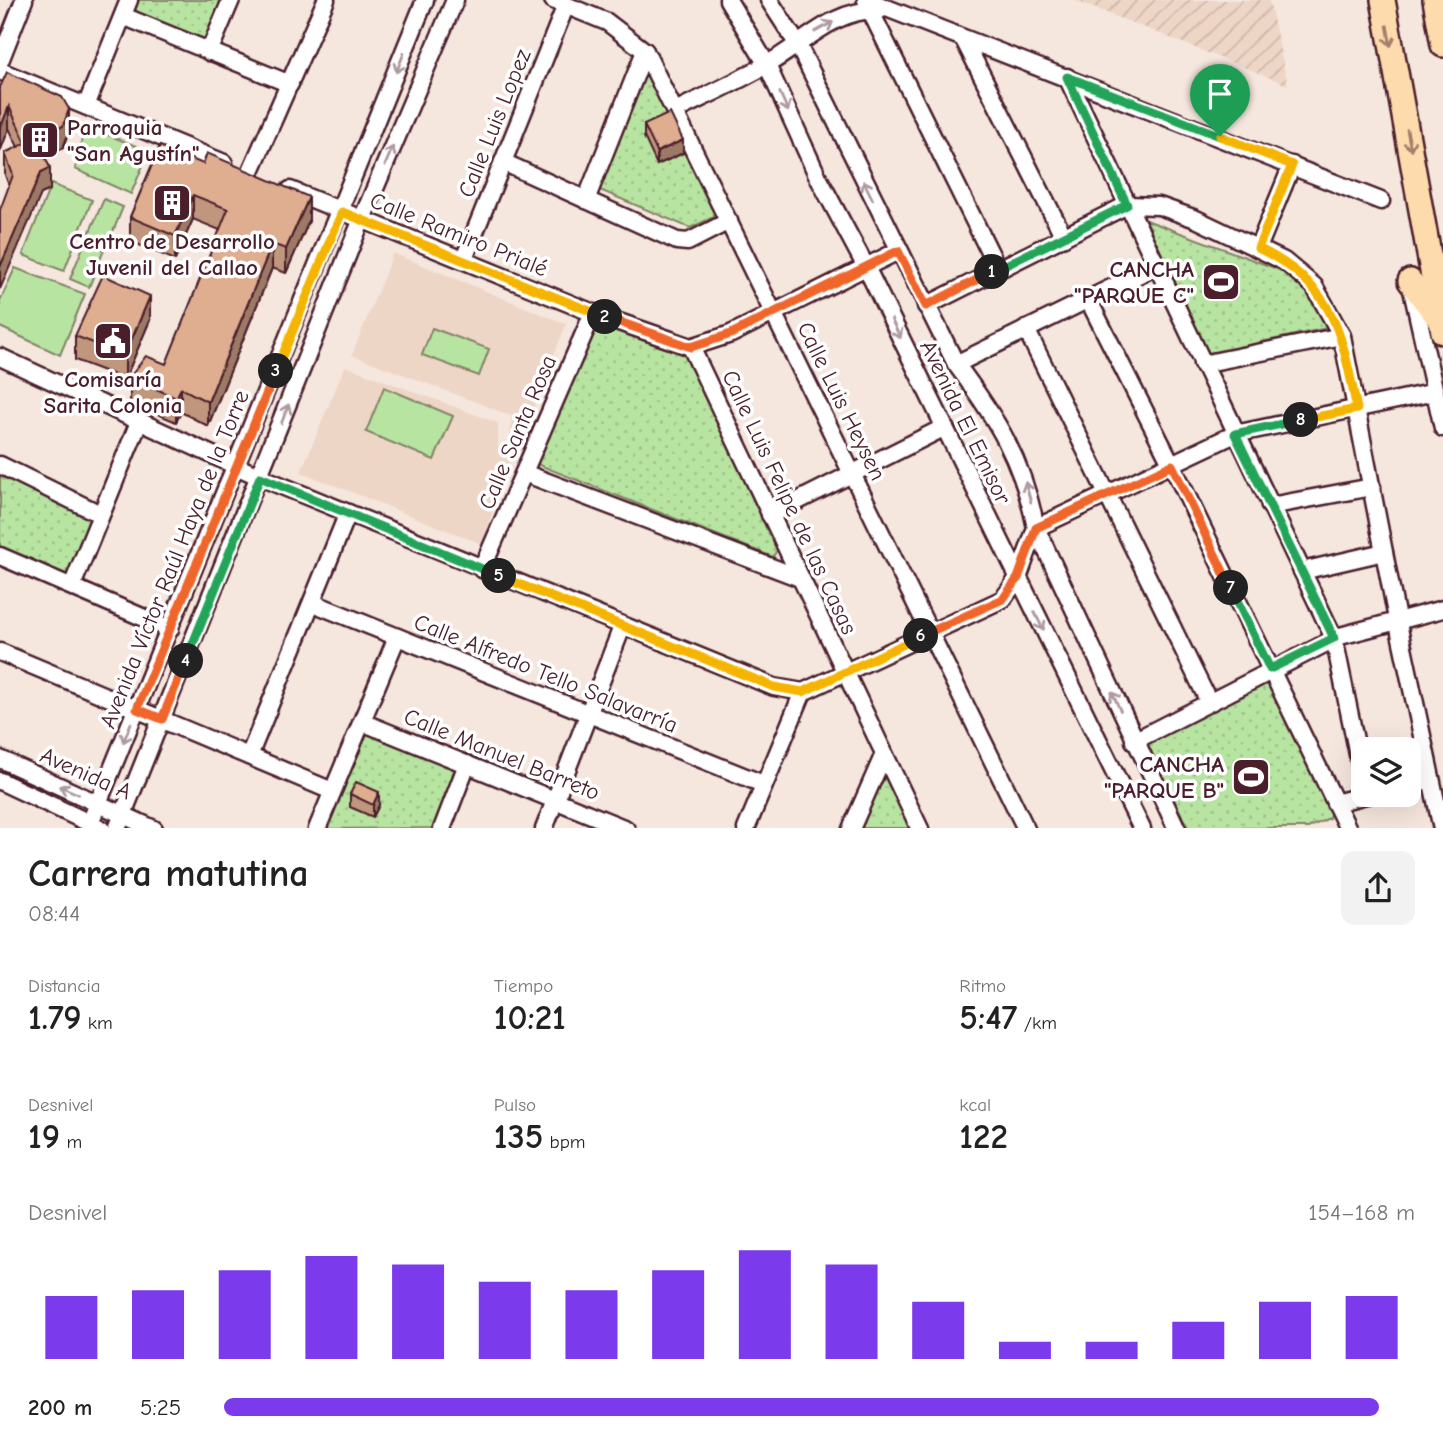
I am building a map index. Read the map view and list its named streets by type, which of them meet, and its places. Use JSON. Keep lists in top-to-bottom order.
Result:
{
  "streets": {
    "street": [
      "Calle Luis Lopez",
      "Calle Ramiro Prialé",
      "Calle Luis Heysen",
      "Avenida El Emisor",
      "Calle Santa Rosa",
      "Calle Luis Felipe de las Casas",
      "Avenida Víctor Raúl Haya de la Torre",
      "Calle Alfredo Tello Salavarría",
      "Calle Manuel Barreto",
      "Avenida A"
    ]
  },
  "crossings": [
    ["Calle Luis Lopez", "Calle Ramiro Prialé"],
    ["Calle Luis Lopez", "Calle Luis Heysen"],
    ["Calle Ramiro Prialé", "Calle Santa Rosa"],
    ["Calle Ramiro Prialé", "Calle Luis Felipe de las Casas"],
    ["Calle Ramiro Prialé", "Avenida Víctor Raúl Haya de la Torre"],
    ["Avenida Víctor Raúl Haya de la Torre", "Avenida A"]
  ],
  "places": {
    "building": ["Parroquia \"San Agustín\"", "Centro de Desarrollo Juvenil del Callao"],
    "sports": ["CANCHA \"PARQUE C\"", "CANCHA \"PARQUE B\""],
    "public building": ["Comisaría Sarita Colonia"]
  },
  "page": {
    "pins": [
      "1",
      "2",
      "3",
      "8",
      "5",
      "7",
      "6",
      "4"
    ],
    "heading": ["Carrera matutina", "08:44"],
    "stats": [
      ["Distancia", "1.79 km"],
      ["Tiempo", "10:21"],
      ["Ritmo", "5:47 /km"],
      ["Desnivel", "19 m"],
      ["Pulso", "135 bpm"],
      ["kcal", "122"]
    ],
    "chart": ["Desnivel", "154–168 m"],
    "list": [
      {
        "name": "200 m",
        "note": "5:25"
      }
    ]
  }
}
